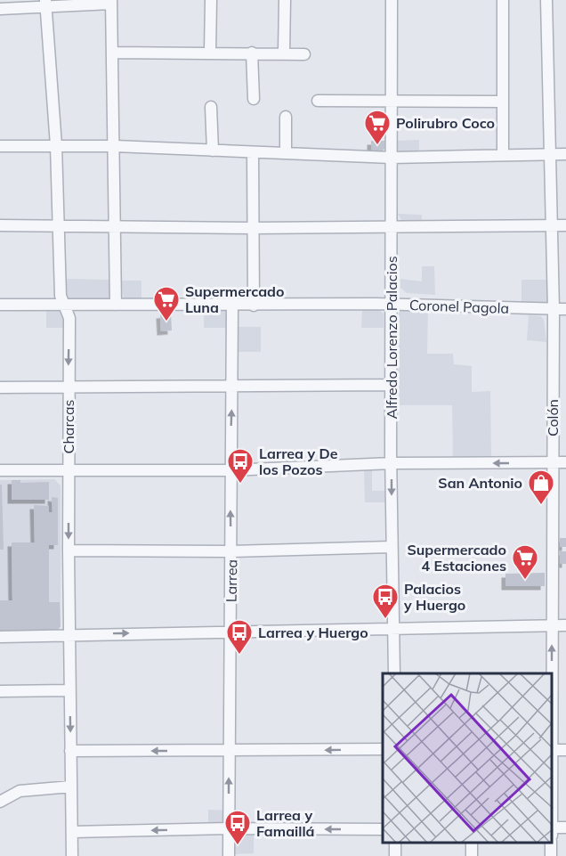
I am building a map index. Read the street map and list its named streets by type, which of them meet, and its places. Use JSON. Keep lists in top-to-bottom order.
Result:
{
  "streets": {
    "street": [
      "Coronel Pagola",
      "Alfredo Lorenzo Palacios",
      "Colón",
      "Charcas",
      "Larrea"
    ]
  },
  "crossings": [
    ["Coronel Pagola", "Alfredo Lorenzo Palacios"],
    ["Coronel Pagola", "Colón"],
    ["Coronel Pagola", "Charcas"],
    ["Coronel Pagola", "Larrea"]
  ],
  "one_way": ["Larrea"],
  "places": {
    "supermarket": ["Polirubro Coco", "Supermercado Luna", "Supermercado 4 Estaciones"],
    "bus stop": [
      "Larrea y De los Pozos",
      "Palacios y Huergo",
      "Larrea y Huergo",
      "Larrea y Famaillá"
    ],
    "shop": ["San Antonio"]
  }
}
